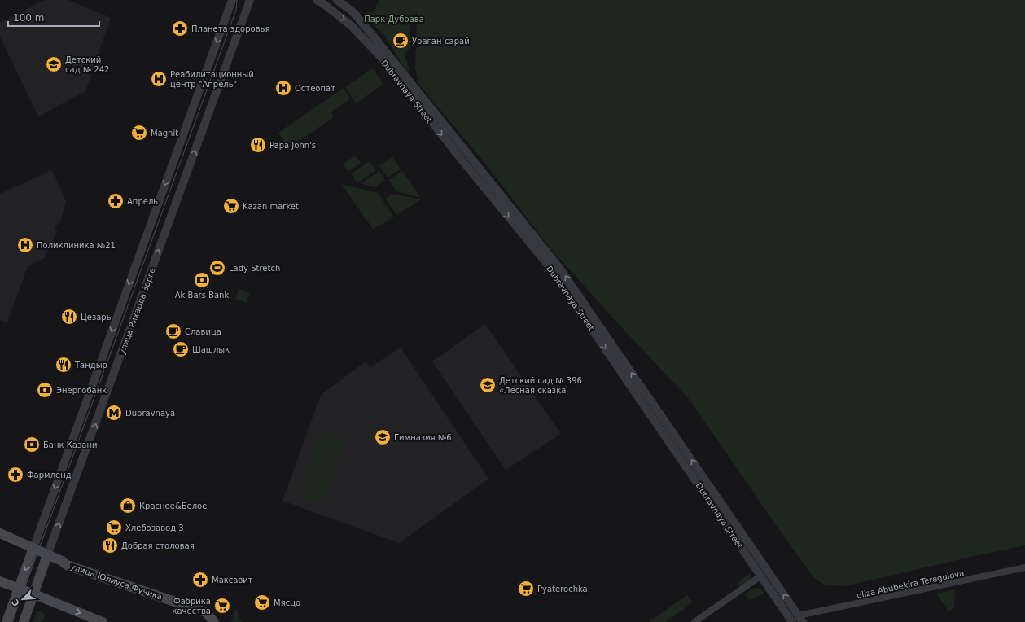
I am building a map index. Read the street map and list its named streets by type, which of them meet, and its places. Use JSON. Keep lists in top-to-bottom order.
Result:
{
  "streets": {
    "main road": ["улица Рихарда Зорге", "улица Юлиуса Фучика"],
    "street": ["Dubravnaya Street", "uliza Abubekira Teregulova"]
  },
  "crossings": [
    ["Dubravnaya Street", "uliza Abubekira Teregulova"],
    ["улица Рихарда Зорге", "улица Юлиуса Фучика"]
  ],
  "parks": ["Парк Дубрава"],
  "places": {
    "pharmacy": [
      "Планета здоровья",
      "Апрель",
      "Фармленд",
      "Максавит"
    ],
    "cafe": ["Ураган-сарай", "Славица", "Шашлык"],
    "school or university": ["Детский сад № 242", "Детский сад № 396 «Лесная сказка", "Гимназия №6"],
    "hospital": ["Реабилитационный центр \"Апрель\"", "Остеопат", "Поликлиника №21"],
    "supermarket": [
      "Magnit",
      "Kazan market",
      "Хлебозавод 3",
      "Pyaterochka",
      "Мясцо",
      "Фабрика качества"
    ],
    "restaurant": [
      "Papa John's",
      "Цезарь",
      "Тандыр",
      "Добрая столовая"
    ],
    "sports": ["Lady Stretch"],
    "bank": ["Ak Bars Bank", "Энергобанк", "Банк Казани"],
    "metro station": ["Dubravnaya"],
    "shop": ["Красное&Белое"]
  },
  "scale_bar": "100 m",
  "north": "bottom left"
}
